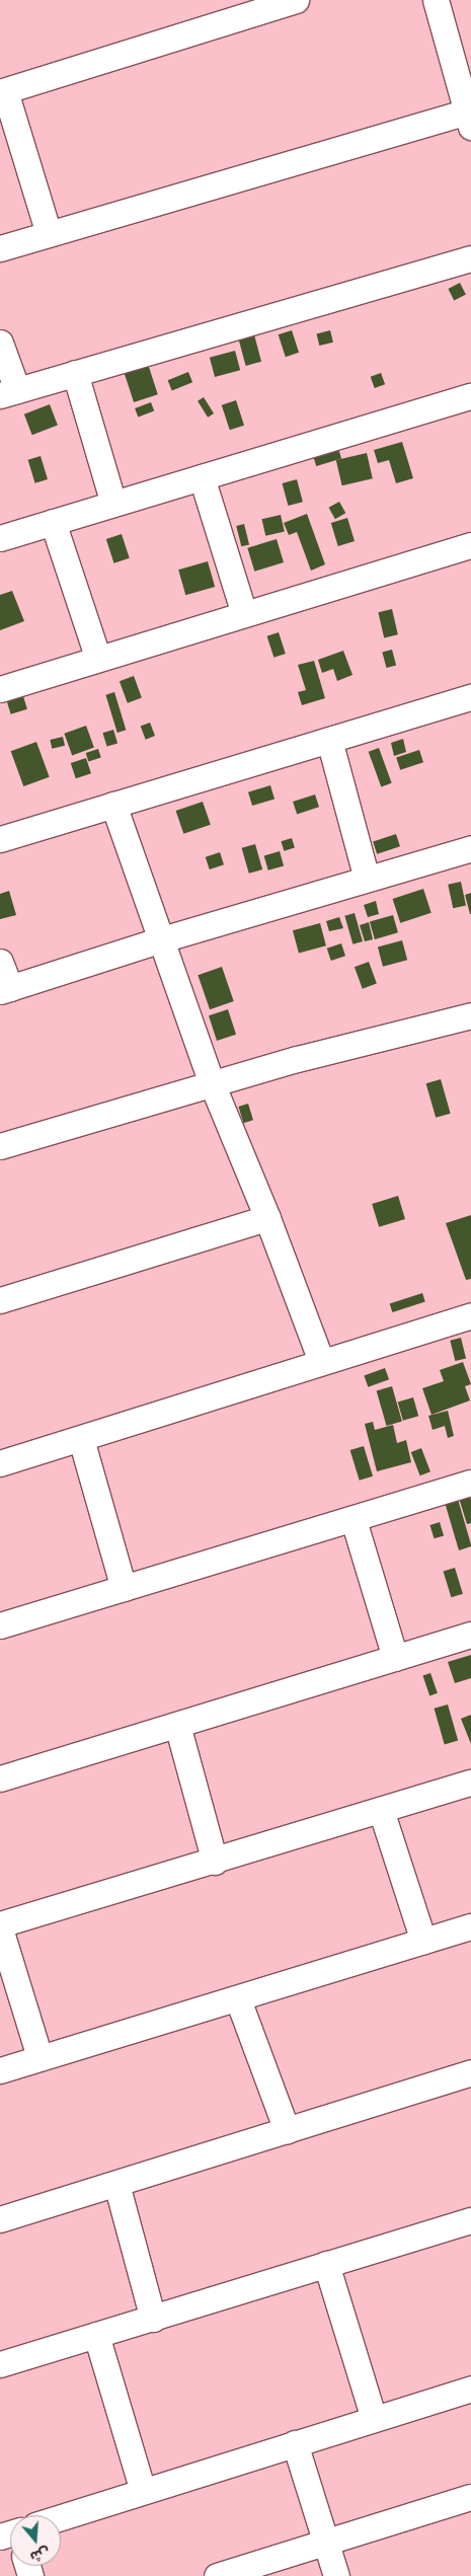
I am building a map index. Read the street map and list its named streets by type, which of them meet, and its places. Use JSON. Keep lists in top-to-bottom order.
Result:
{
  "north": "bottom"
}
